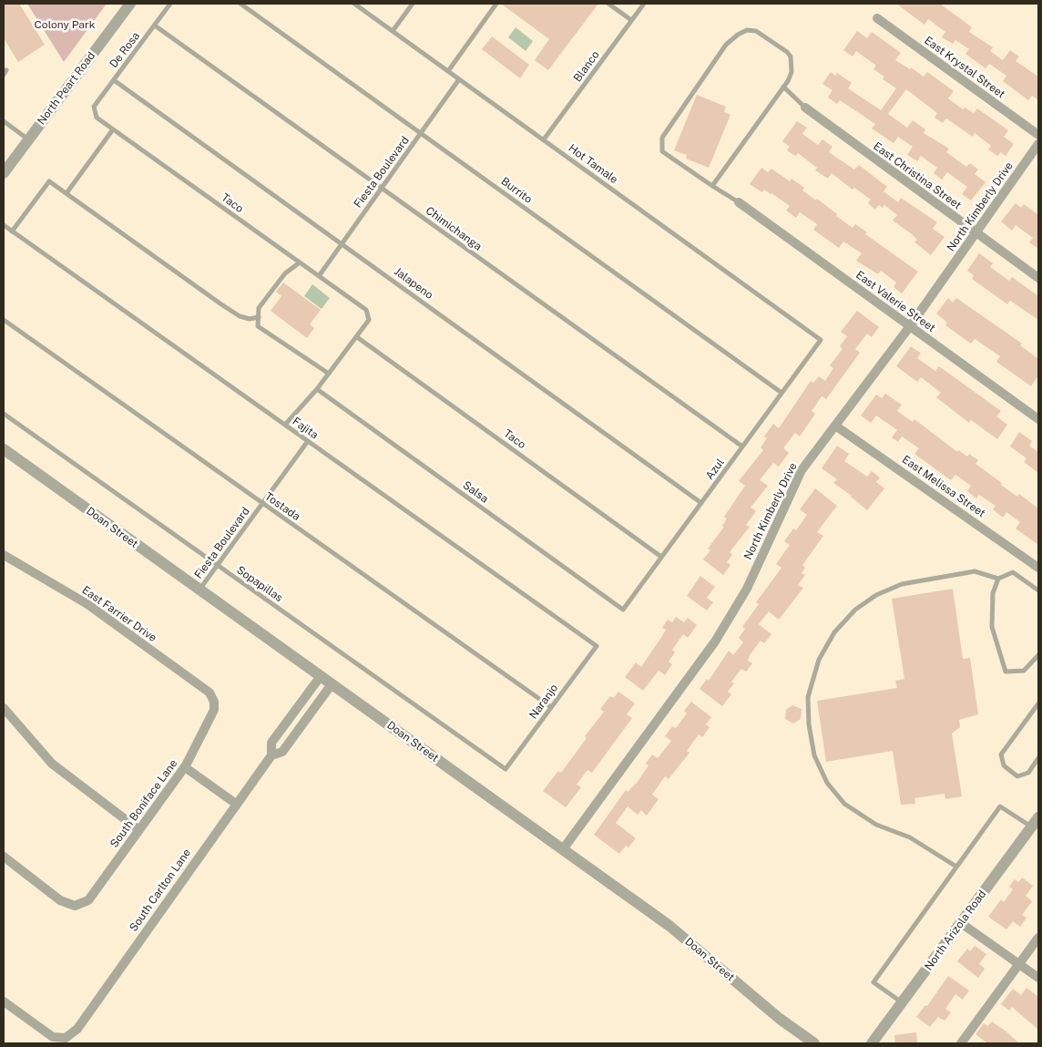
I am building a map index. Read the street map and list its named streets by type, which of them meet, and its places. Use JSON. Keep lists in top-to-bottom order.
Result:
{
  "streets": {
    "street": [
      "East Krystal Street",
      "North Peart Road",
      "East Christina Street",
      "North Kimberly Drive",
      "East Valerie Street",
      "East Melissa Street",
      "Doan Street",
      "East Farrier Drive",
      "South Boniface Lane",
      "South Carlton Lane",
      "North Arizola Road"
    ],
    "lane": [
      "De Rosa",
      "Blanco",
      "Hot Tamale",
      "Fiesta Boulevard",
      "Burrito",
      "Taco",
      "Chimichanga",
      "Jalapeno",
      "Fajita",
      "Azul",
      "Salsa",
      "Tostada",
      "Sopapillas",
      "Naranjo"
    ]
  },
  "crossings": [
    ["De Rosa", "Taco"],
    ["De Rosa", "Chimichanga"],
    ["De Rosa", "Jalapeno"],
    ["Blanco", "Hot Tamale"],
    ["Hot Tamale", "Fiesta Boulevard"],
    ["Hot Tamale", "Azul"],
    ["Fiesta Boulevard", "Burrito"],
    ["Fiesta Boulevard", "Taco"],
    ["Fiesta Boulevard", "Chimichanga"],
    ["Fiesta Boulevard", "Jalapeno"],
    ["Fiesta Boulevard", "Fajita"],
    ["Fiesta Boulevard", "Tostada"],
    ["Fiesta Boulevard", "Doan Street"],
    ["Fiesta Boulevard", "Sopapillas"],
    ["East Christina Street", "North Kimberly Drive"],
    ["Burrito", "Azul"],
    ["Taco", "Azul"],
    ["North Kimberly Drive", "East Valerie Street"],
    ["North Kimberly Drive", "East Melissa Street"],
    ["North Kimberly Drive", "Doan Street"],
    ["Chimichanga", "Azul"],
    ["Jalapeno", "Azul"],
    ["Fajita", "Naranjo"],
    ["Azul", "Salsa"],
    ["Tostada", "Naranjo"],
    ["Doan Street", "South Carlton Lane"],
    ["Sopapillas", "Naranjo"],
    ["East Farrier Drive", "South Boniface Lane"]
  ],
  "parks": ["Colony Park"]
}
